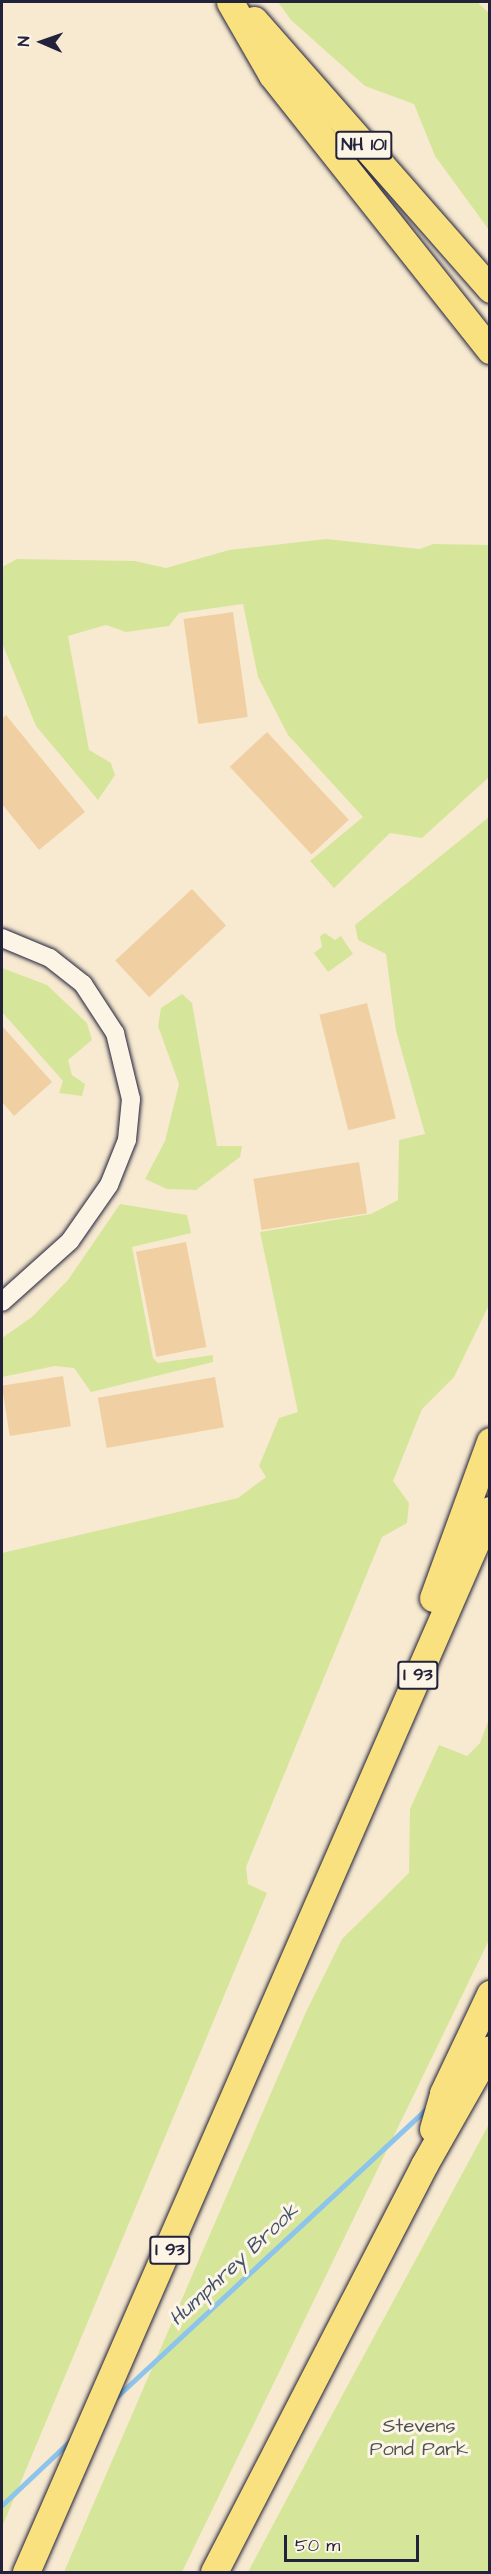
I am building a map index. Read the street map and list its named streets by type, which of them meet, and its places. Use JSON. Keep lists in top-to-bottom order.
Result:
{
  "streets": {
    "highway": ["NH 101", "I 93"]
  },
  "water": ["Humphrey Brook"],
  "parks": ["Stevens Pond Park"],
  "scale_bar": "50 m",
  "north": "left"
}
